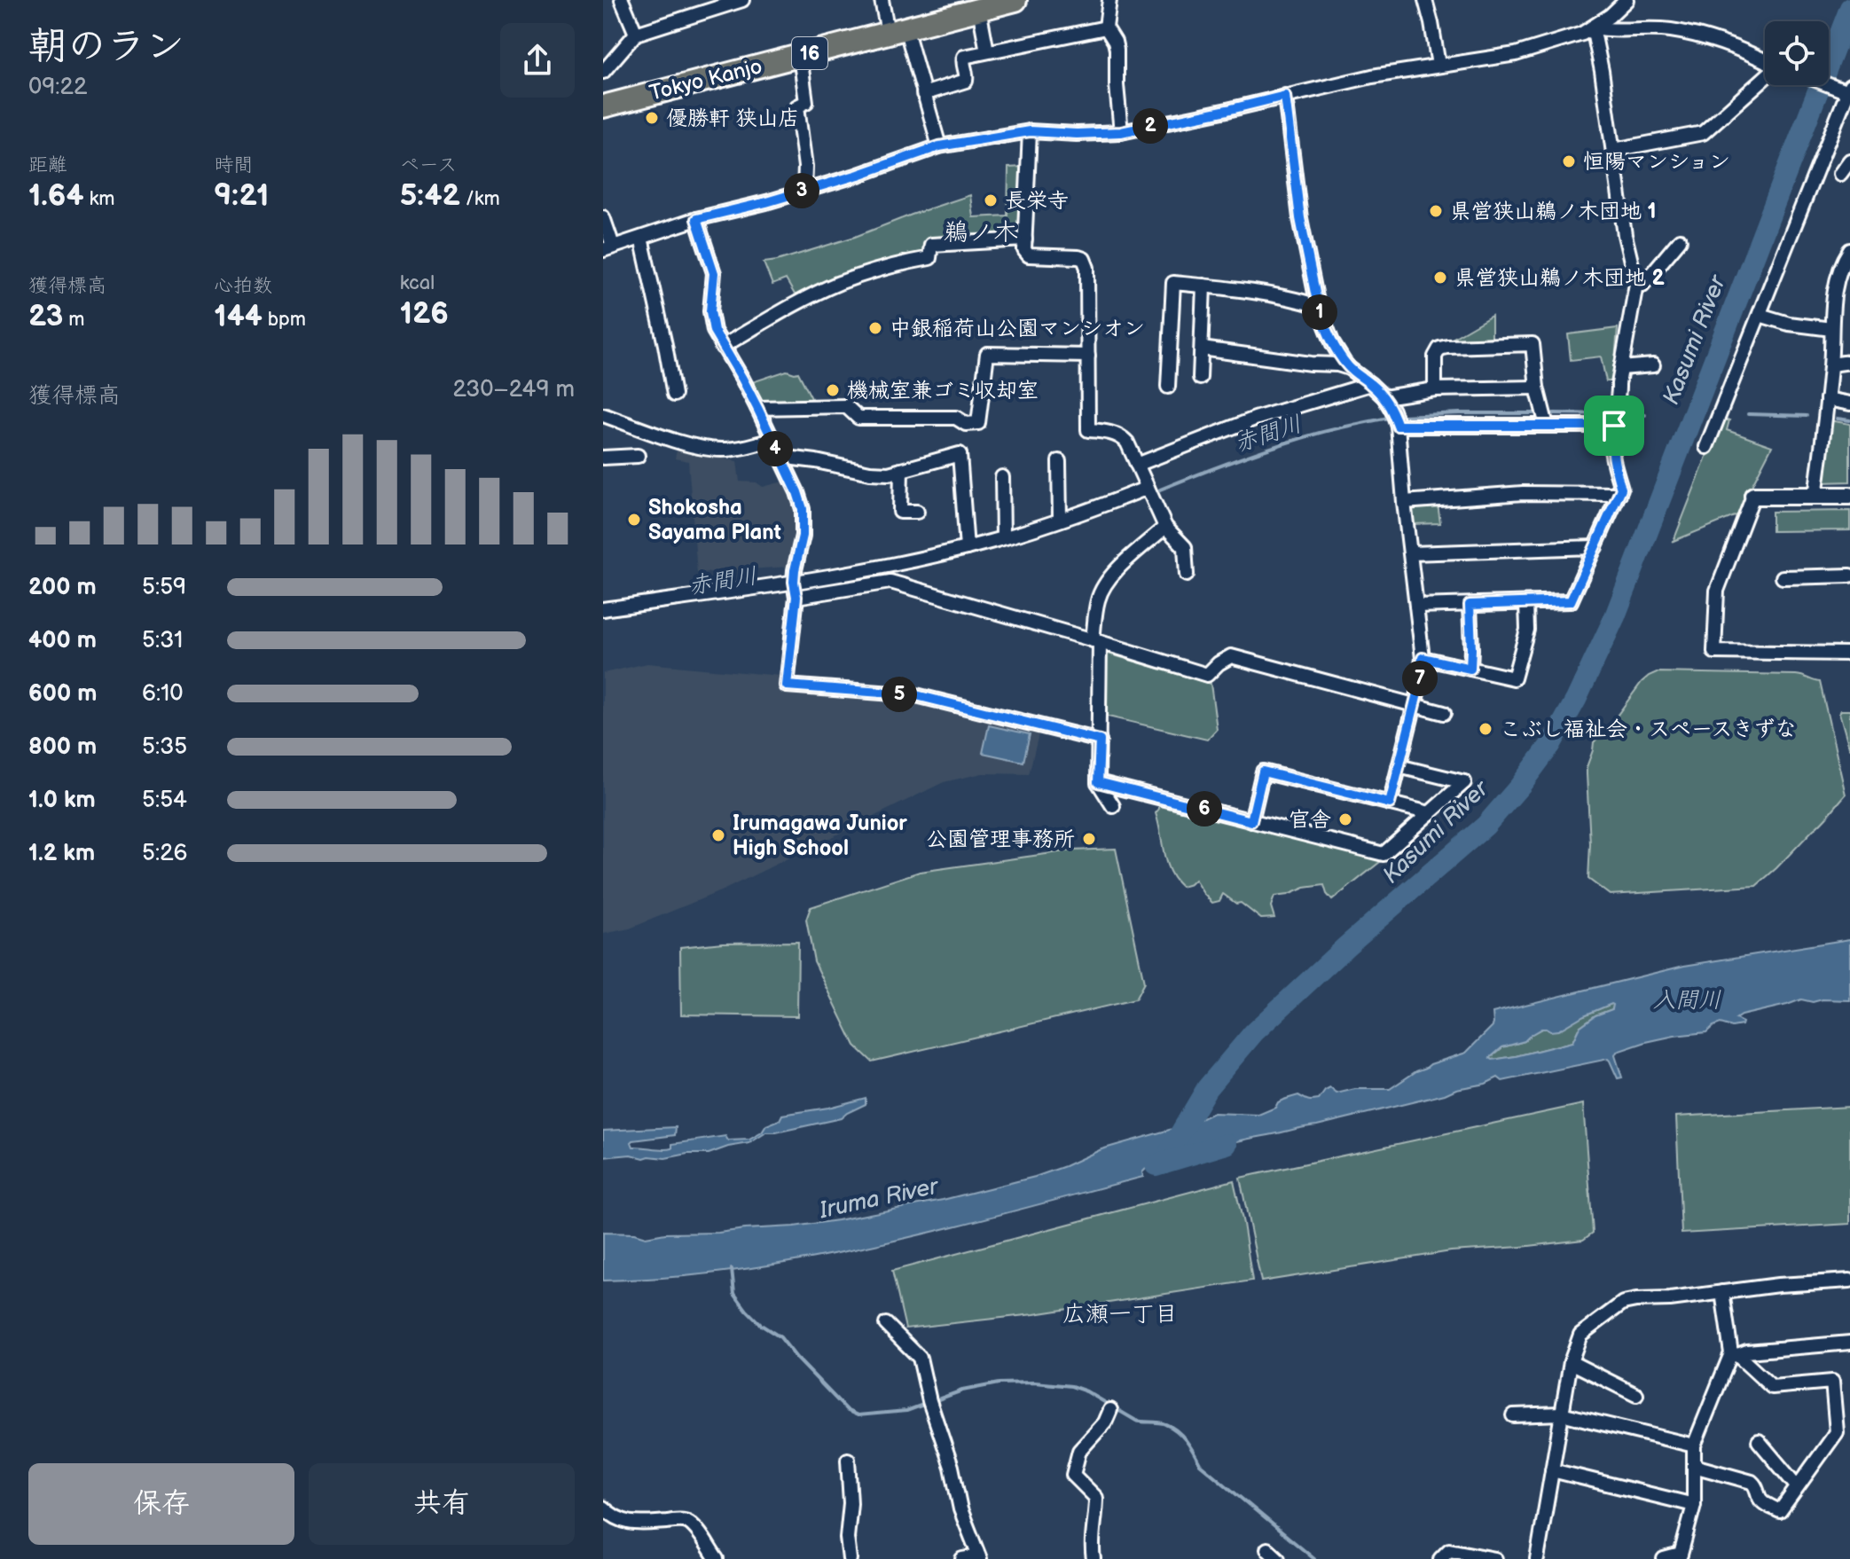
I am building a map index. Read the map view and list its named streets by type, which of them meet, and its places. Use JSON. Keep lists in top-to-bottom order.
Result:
{
  "streets": {
    "highway": ["16", "Tokyo Kanjo"]
  },
  "districts": ["鵜ノ木", "広瀬一丁目"],
  "water": [
    "Kasumi River",
    "赤間川",
    "入間川",
    "Iruma River"
  ],
  "places": [
    "優勝軒 狭山店",
    "恒陽マンション",
    "長栄寺",
    "県営狭山鵜ノ木団地 1",
    "県営狭山鵜ノ木団地 2",
    "中銀稲荷山公園マンシオン",
    "機械室兼ゴミ収却室",
    "Shokosha Sayama Plant",
    "こぶし福祉会・スペースきずな",
    "官舎",
    "Irumagawa Junior High School",
    "公園管理事務所"
  ],
  "page": {
    "heading": ["朝のラン", "09:22"],
    "pins": [
      "2",
      "3",
      "1",
      "4",
      "7",
      "5",
      "6"
    ],
    "stats": [
      ["距離", "1.64 km"],
      ["時間", "9:21"],
      ["ペース", "5:42 /km"],
      ["獲得標高", "23 m"],
      ["心拍数", "144 bpm"],
      ["kcal", "126"]
    ],
    "chart": ["獲得標高", "230–249 m"],
    "list": [
      {
        "name": "200 m",
        "note": "5:59"
      },
      {
        "name": "400 m",
        "note": "5:31"
      },
      {
        "name": "600 m",
        "note": "6:10"
      },
      {
        "name": "800 m",
        "note": "5:35"
      },
      {
        "name": "1.0 km",
        "note": "5:54"
      },
      {
        "name": "1.2 km",
        "note": "5:26"
      }
    ],
    "buttons": ["保存", "共有"]
  }
}
